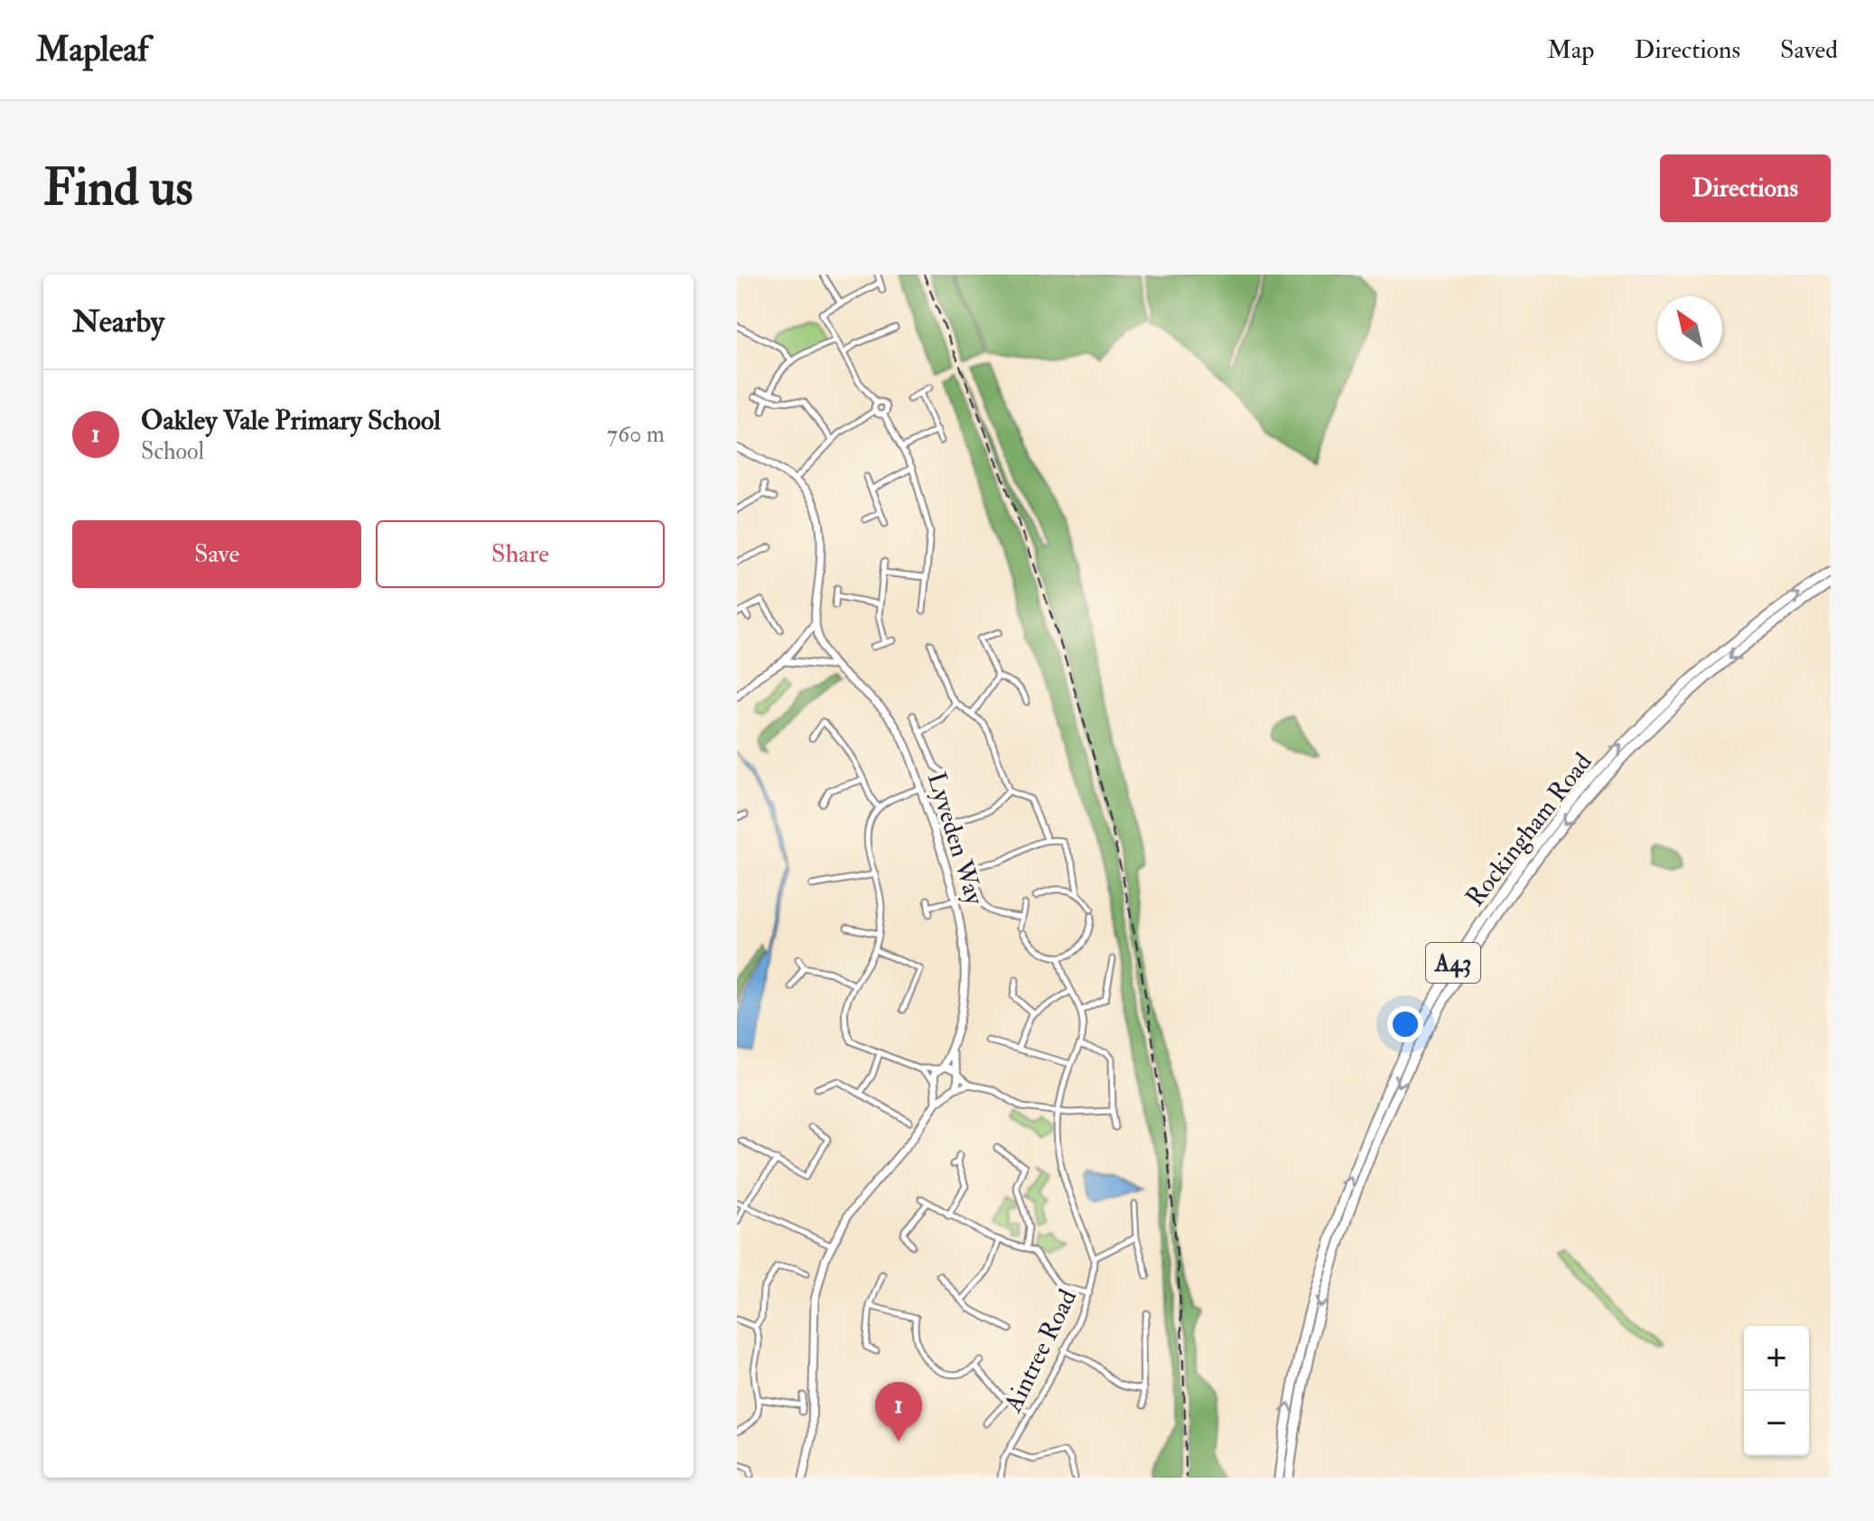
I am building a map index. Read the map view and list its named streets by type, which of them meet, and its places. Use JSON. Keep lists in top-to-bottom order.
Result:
{
  "streets": {
    "highway": ["Rockingham Road", "A43"],
    "street": ["Lyveden Way", "Aintree Road"]
  },
  "north": "top left",
  "page": {
    "header": "Mapleaf",
    "nav": ["Map", "Directions", "Saved"],
    "buttons": [
      "Directions",
      ["Save", "Share"]
    ],
    "title": "Find us",
    "heading": "Nearby",
    "list": [
      {
        "mark": "1",
        "name": "Oakley Vale Primary School",
        "note": "School",
        "value": "760 m"
      }
    ],
    "map_buttons": ["+", "−"],
    "pins": "1"
  }
}
